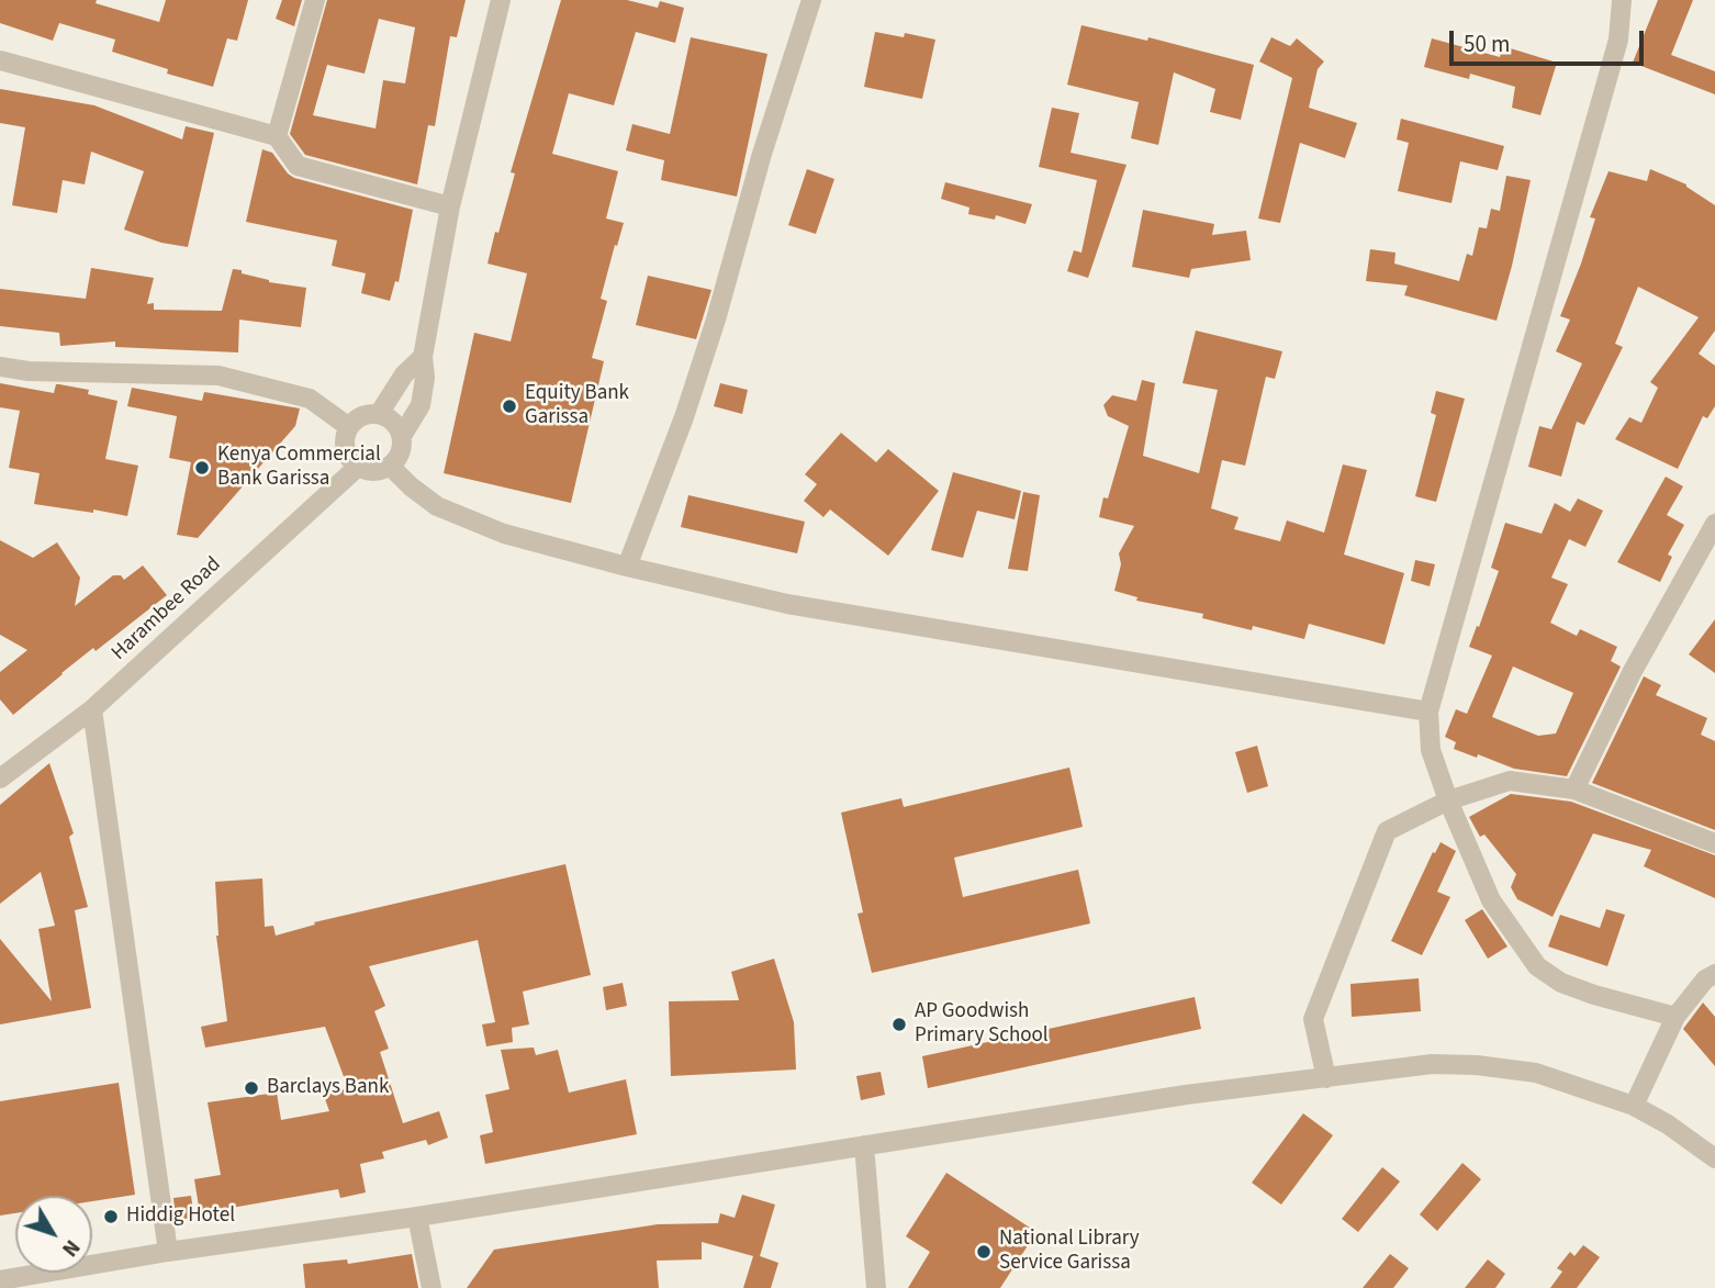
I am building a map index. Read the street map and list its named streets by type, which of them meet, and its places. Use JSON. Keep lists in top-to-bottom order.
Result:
{
  "streets": {
    "street": ["Harambee Road"]
  },
  "places": [
    "Equity Bank Garissa",
    "Kenya Commercial Bank Garissa",
    "AP Goodwish Primary School",
    "Barclays Bank",
    "Hiddig Hotel",
    "National Library Service Garissa"
  ],
  "scale_bar": "50 m",
  "north": "bottom right"
}
